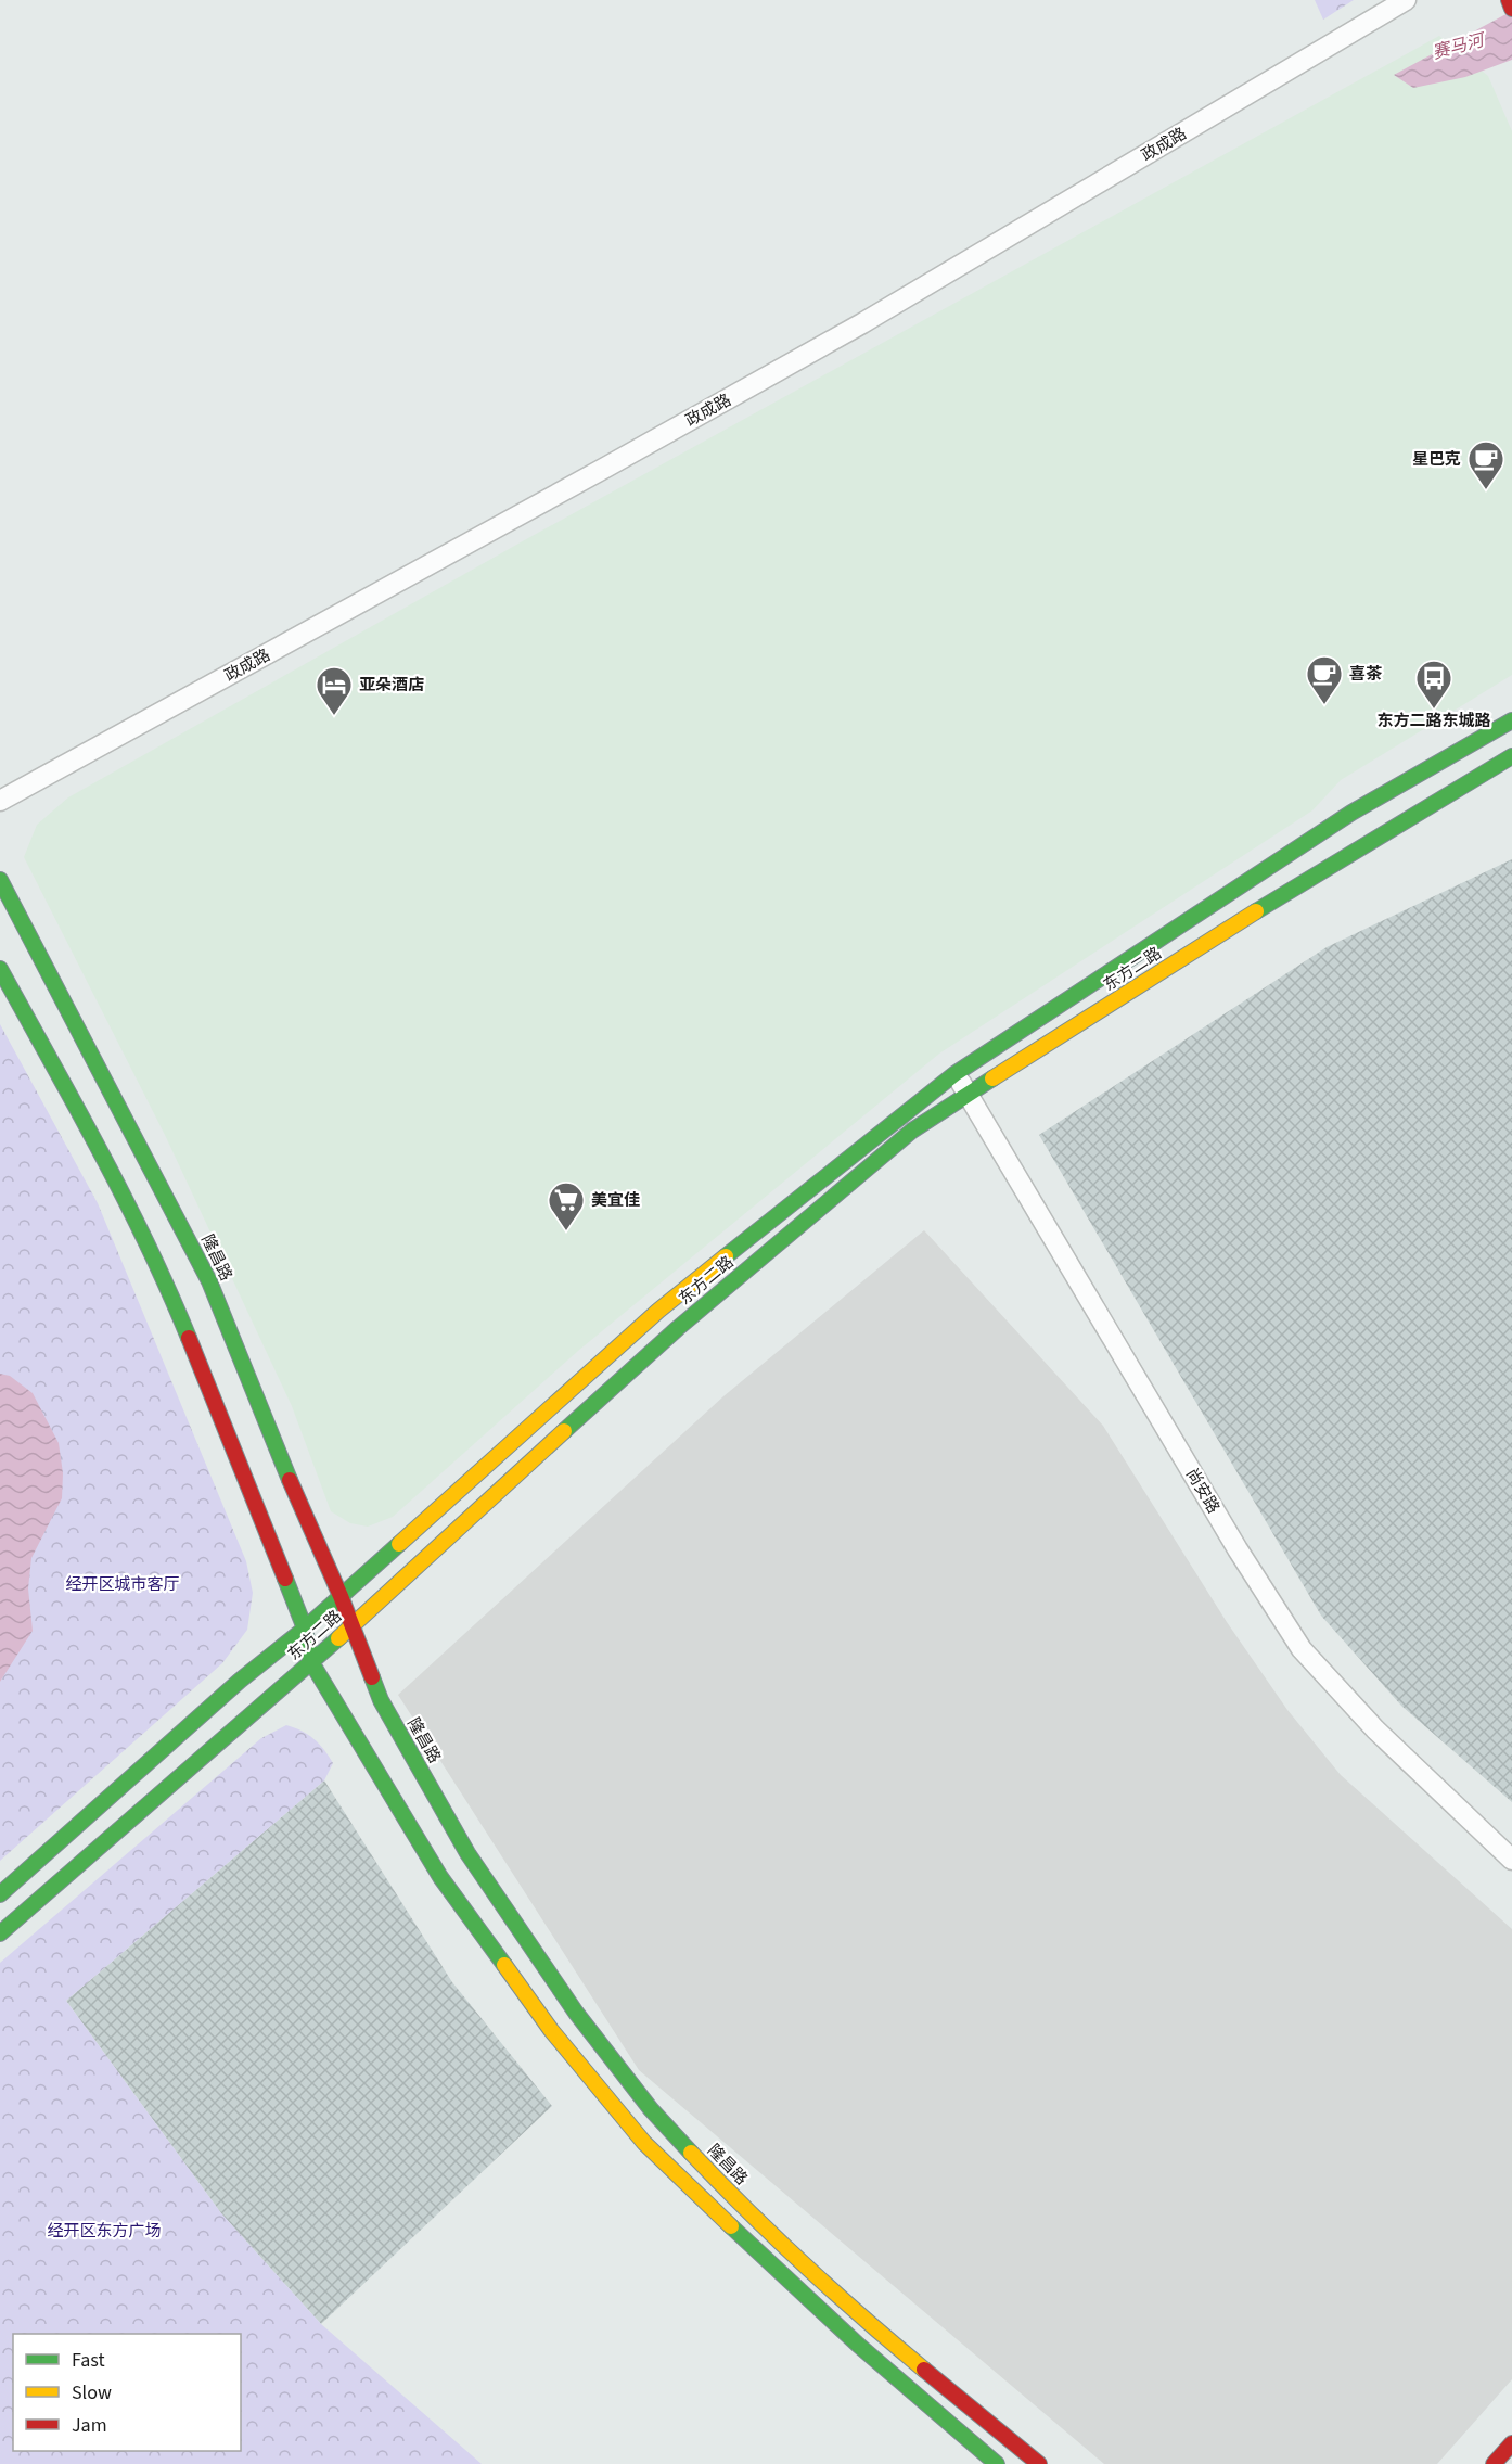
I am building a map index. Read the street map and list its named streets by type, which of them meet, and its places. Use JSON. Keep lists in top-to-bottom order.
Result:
{
  "streets": {
    "main road": ["东方二路", "隆昌路"],
    "street": ["政成路", "尚安路"]
  },
  "crossings": [
    ["东方二路", "隆昌路"],
    ["东方二路", "尚安路"]
  ],
  "water": ["赛马河"],
  "parks": ["经开区城市客厅", "经开区东方广场"],
  "places": {
    "cafe": ["星巴克", "喜茶"],
    "bus stop": ["东方二路东城路"],
    "hotel": ["亚朵酒店"],
    "supermarket": ["美宜佳"]
  },
  "legend": ["Fast", "Slow", "Jam"]
}
